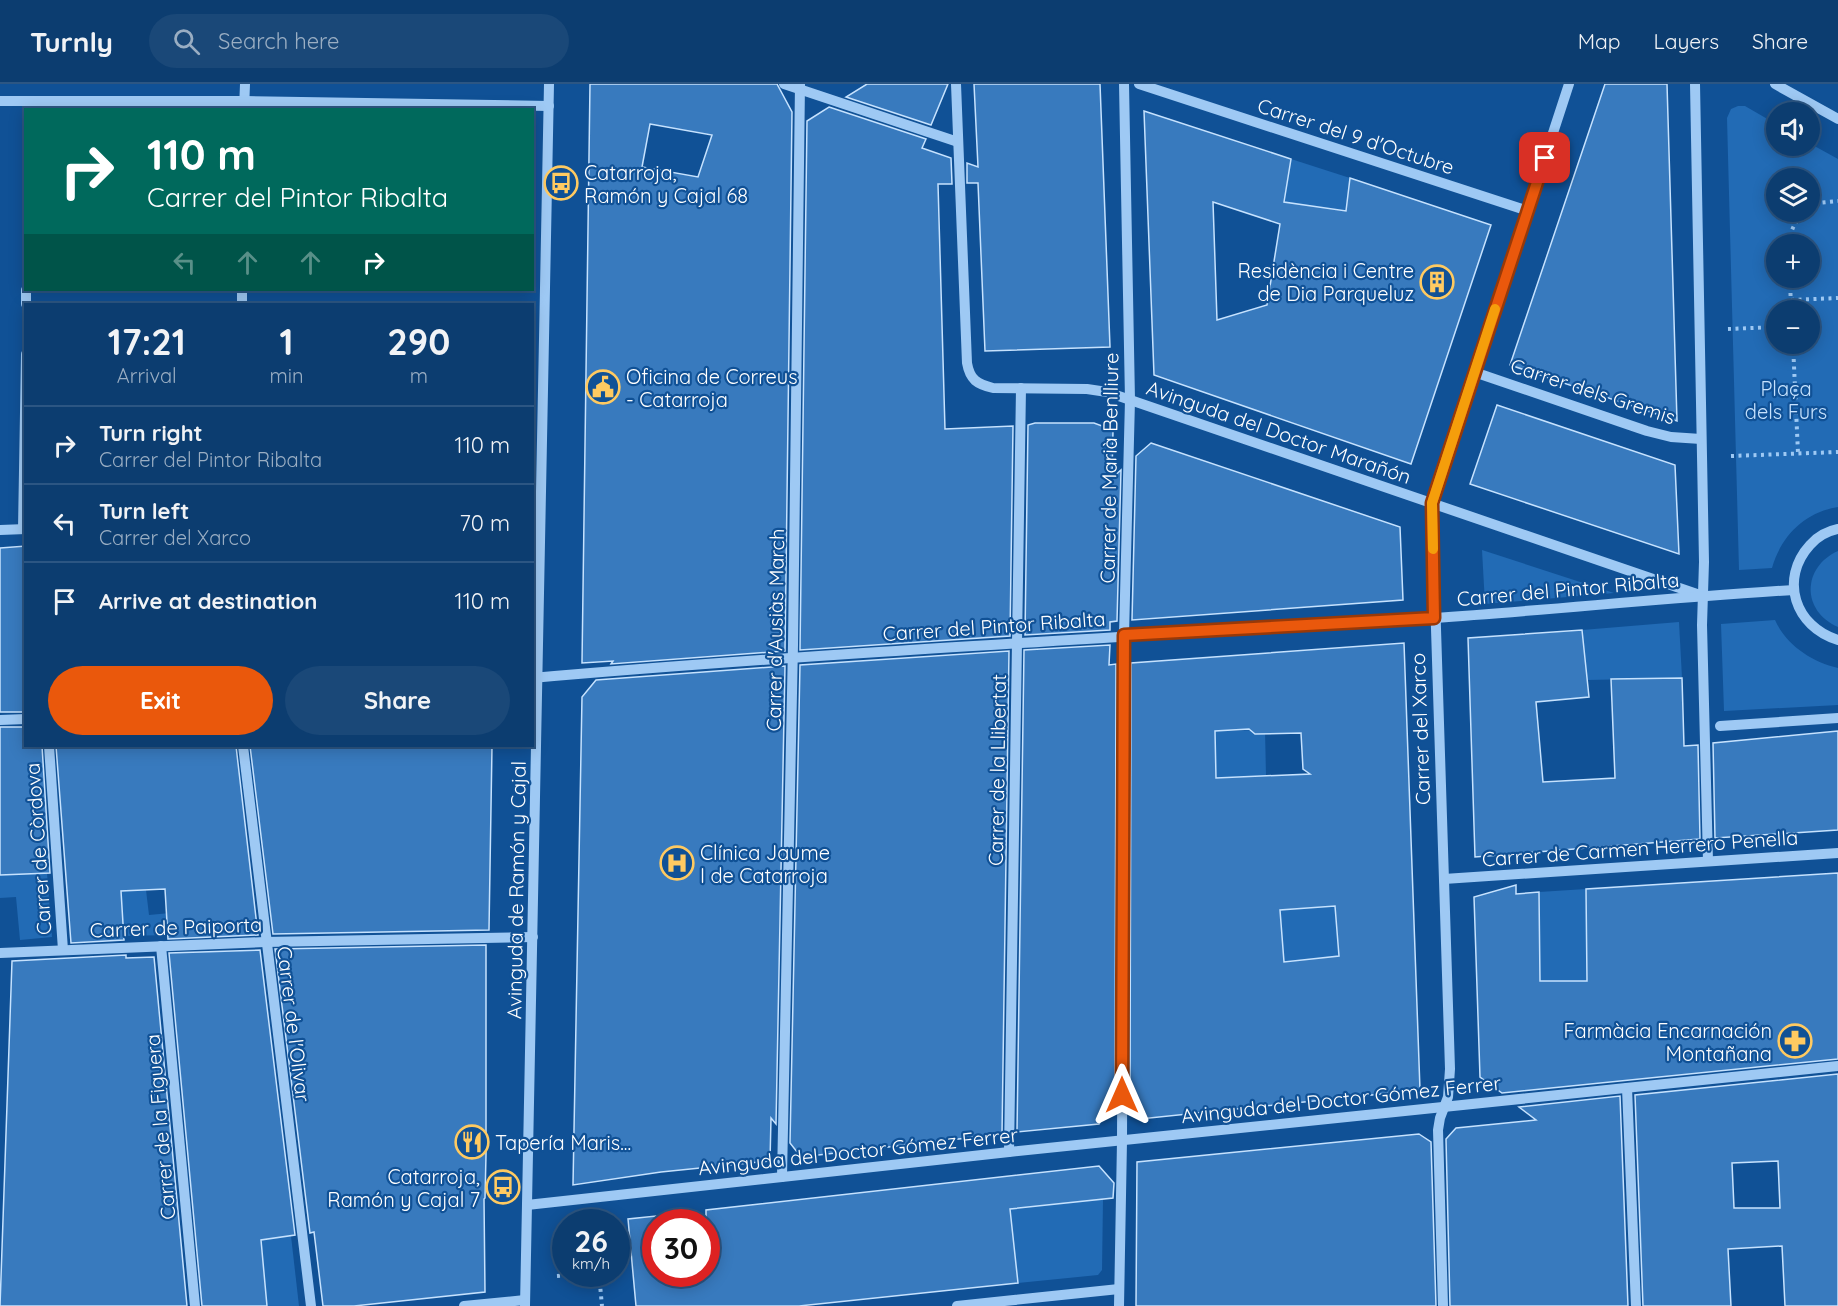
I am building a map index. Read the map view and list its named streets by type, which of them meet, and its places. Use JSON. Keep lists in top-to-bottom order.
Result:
{
  "streets": {
    "street": [
      "Carrer del 9 d'Octubre",
      "Carrer dels Gremis",
      "Avinguda del Doctor Marañón",
      "Carrer de Marià Benlliure",
      "Carrer del Pintor Ribalta",
      "Carrer d'Ausiàs March",
      "Carrer del Xarco",
      "Carrer de la Llibertat",
      "Carrer de Carmen Herrero Penella",
      "Carrer de Còrdova",
      "Avinguda de Ramón y Cajal",
      "Carrer de Paiporta",
      "Carrer de l'Olivar",
      "Avinguda del Doctor Gómez Ferrer",
      "Carrer de la Figuera"
    ]
  },
  "crossings": [
    ["Carrer del 9 d'Octubre", "Carrer del Xarco"],
    ["Carrer dels Gremis", "Carrer del Xarco"],
    ["Avinguda del Doctor Marañón", "Carrer de Marià Benlliure"],
    ["Avinguda del Doctor Marañón", "Carrer del Pintor Ribalta"],
    ["Avinguda del Doctor Marañón", "Carrer del Xarco"],
    ["Avinguda del Doctor Marañón", "Carrer de la Llibertat"],
    ["Carrer de Marià Benlliure", "Carrer del Pintor Ribalta"],
    ["Carrer de Marià Benlliure", "Avinguda del Doctor Gómez Ferrer"],
    ["Carrer del Pintor Ribalta", "Carrer d'Ausiàs March"],
    ["Carrer del Pintor Ribalta", "Carrer del Xarco"],
    ["Carrer del Pintor Ribalta", "Carrer de la Llibertat"],
    ["Carrer del Pintor Ribalta", "Avinguda de Ramón y Cajal"],
    ["Carrer d'Ausiàs March", "Avinguda del Doctor Gómez Ferrer"],
    ["Carrer del Xarco", "Carrer de Carmen Herrero Penella"],
    ["Carrer del Xarco", "Avinguda del Doctor Gómez Ferrer"],
    ["Carrer de la Llibertat", "Avinguda del Doctor Gómez Ferrer"],
    ["Carrer de Còrdova", "Carrer de Paiporta"],
    ["Avinguda de Ramón y Cajal", "Carrer de Paiporta"],
    ["Avinguda de Ramón y Cajal", "Avinguda del Doctor Gómez Ferrer"],
    ["Carrer de Paiporta", "Carrer de l'Olivar"],
    ["Carrer de Paiporta", "Carrer de la Figuera"]
  ],
  "parks": ["Plaça dels Furs"],
  "places": {
    "bus stop": ["Catarroja, Ramón y Cajal 68", "Catarroja, Ramón y Cajal 7"],
    "building": ["Residència i Centre de Dia Parqueluz"],
    "public building": ["Oficina de Correus - Catarroja"],
    "hospital": ["Clínica Jaume I de Catarroja"],
    "pharmacy": ["Farmàcia Encarnación Montañana"],
    "restaurant": ["Tapería Maris..."]
  },
  "page": {
    "header": "Turnly",
    "search": "Search here",
    "nav": ["Map", "Layers", "Share"],
    "map_buttons": ["+", "−"],
    "turn": ["110 m", "Carrer del Pintor Ribalta"],
    "eta": [
      "17:21",
      "Arrival",
      "1",
      "min",
      "290",
      "m"
    ],
    "list": [
      {
        "name": "Turn right",
        "note": "Carrer del Pintor Ribalta",
        "value": "110 m"
      },
      {
        "name": "Turn left",
        "note": "Carrer del Xarco",
        "value": "70 m"
      },
      {
        "name": "Arrive at destination",
        "value": "110 m"
      }
    ],
    "buttons": ["Exit", "Share"],
    "speed": "26 km/h",
    "limit": "30"
  }
}
